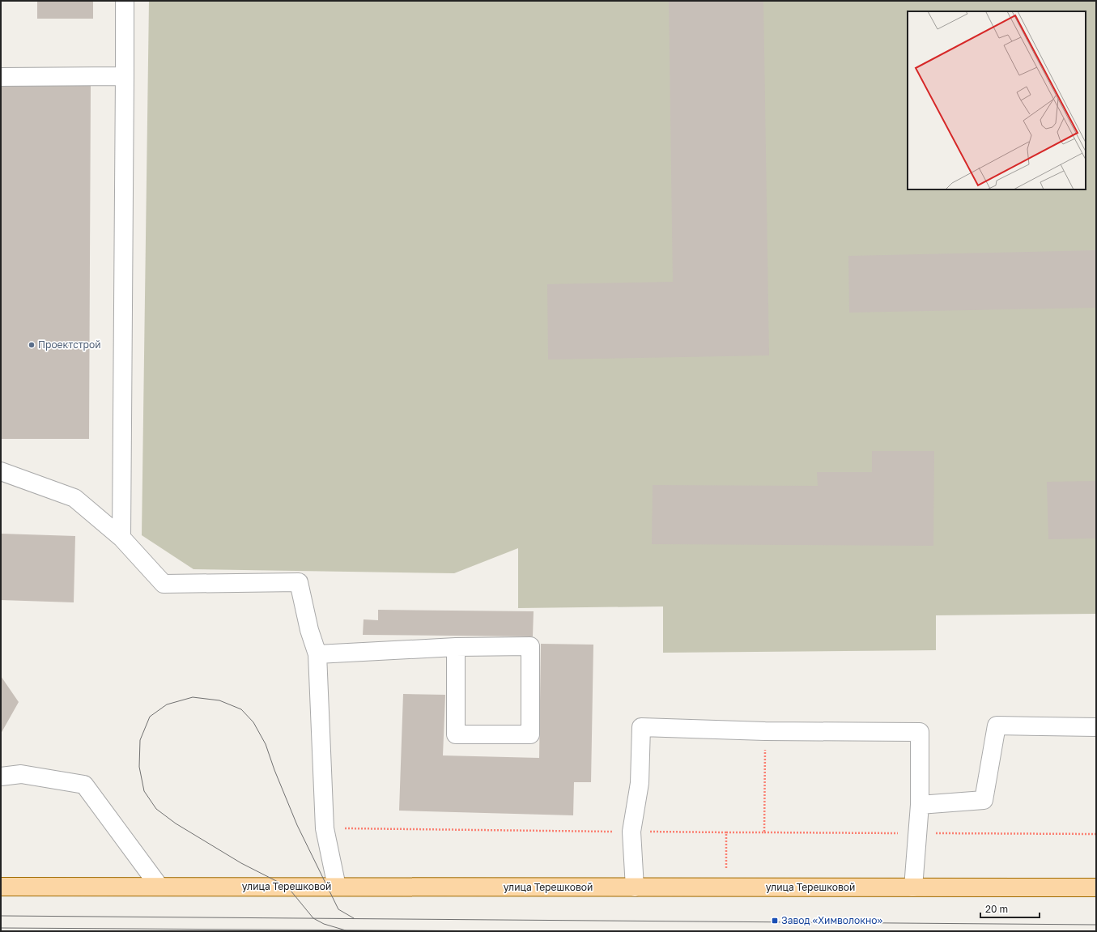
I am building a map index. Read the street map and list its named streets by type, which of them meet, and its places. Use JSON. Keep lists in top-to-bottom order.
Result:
{
  "streets": {
    "main road": ["улица Терешковой"]
  },
  "places": {
    "other": ["Проектстрой"],
    "transit": ["Завод «Химволокно»"]
  },
  "scale_bar": "20 m"
}
